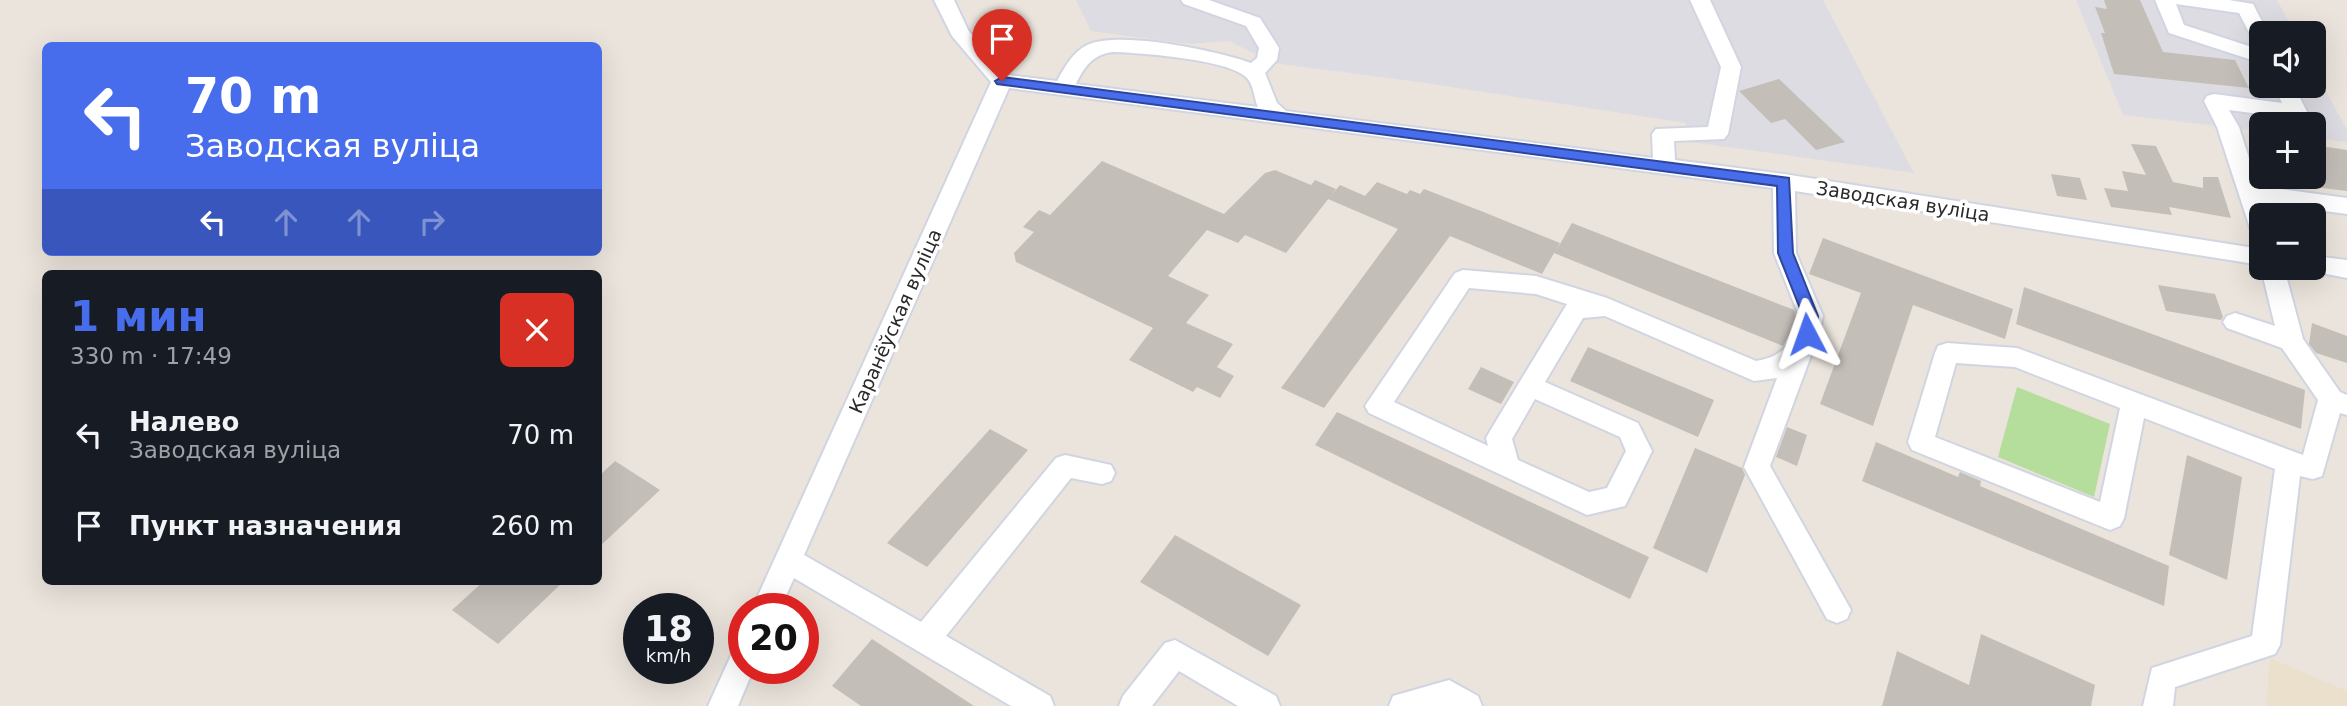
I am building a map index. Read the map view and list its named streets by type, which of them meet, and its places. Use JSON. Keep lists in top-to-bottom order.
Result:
{
  "streets": {
    "street": ["Заводская вуліца", "Каранёўская вуліца"]
  },
  "crossings": [
    ["Заводская вуліца", "Каранёўская вуліца"]
  ],
  "page": {
    "map_buttons": ["+", "−"],
    "turn": ["70 m", "Заводская вуліца"],
    "heading": ["1 мин", "330 m · 17:49"],
    "list": [
      {
        "name": "Налево",
        "note": "Заводская вуліца",
        "value": "70 m"
      },
      {
        "name": "Пункт назначения",
        "value": "260 m"
      }
    ],
    "speed": "18 km/h",
    "limit": "20"
  }
}
